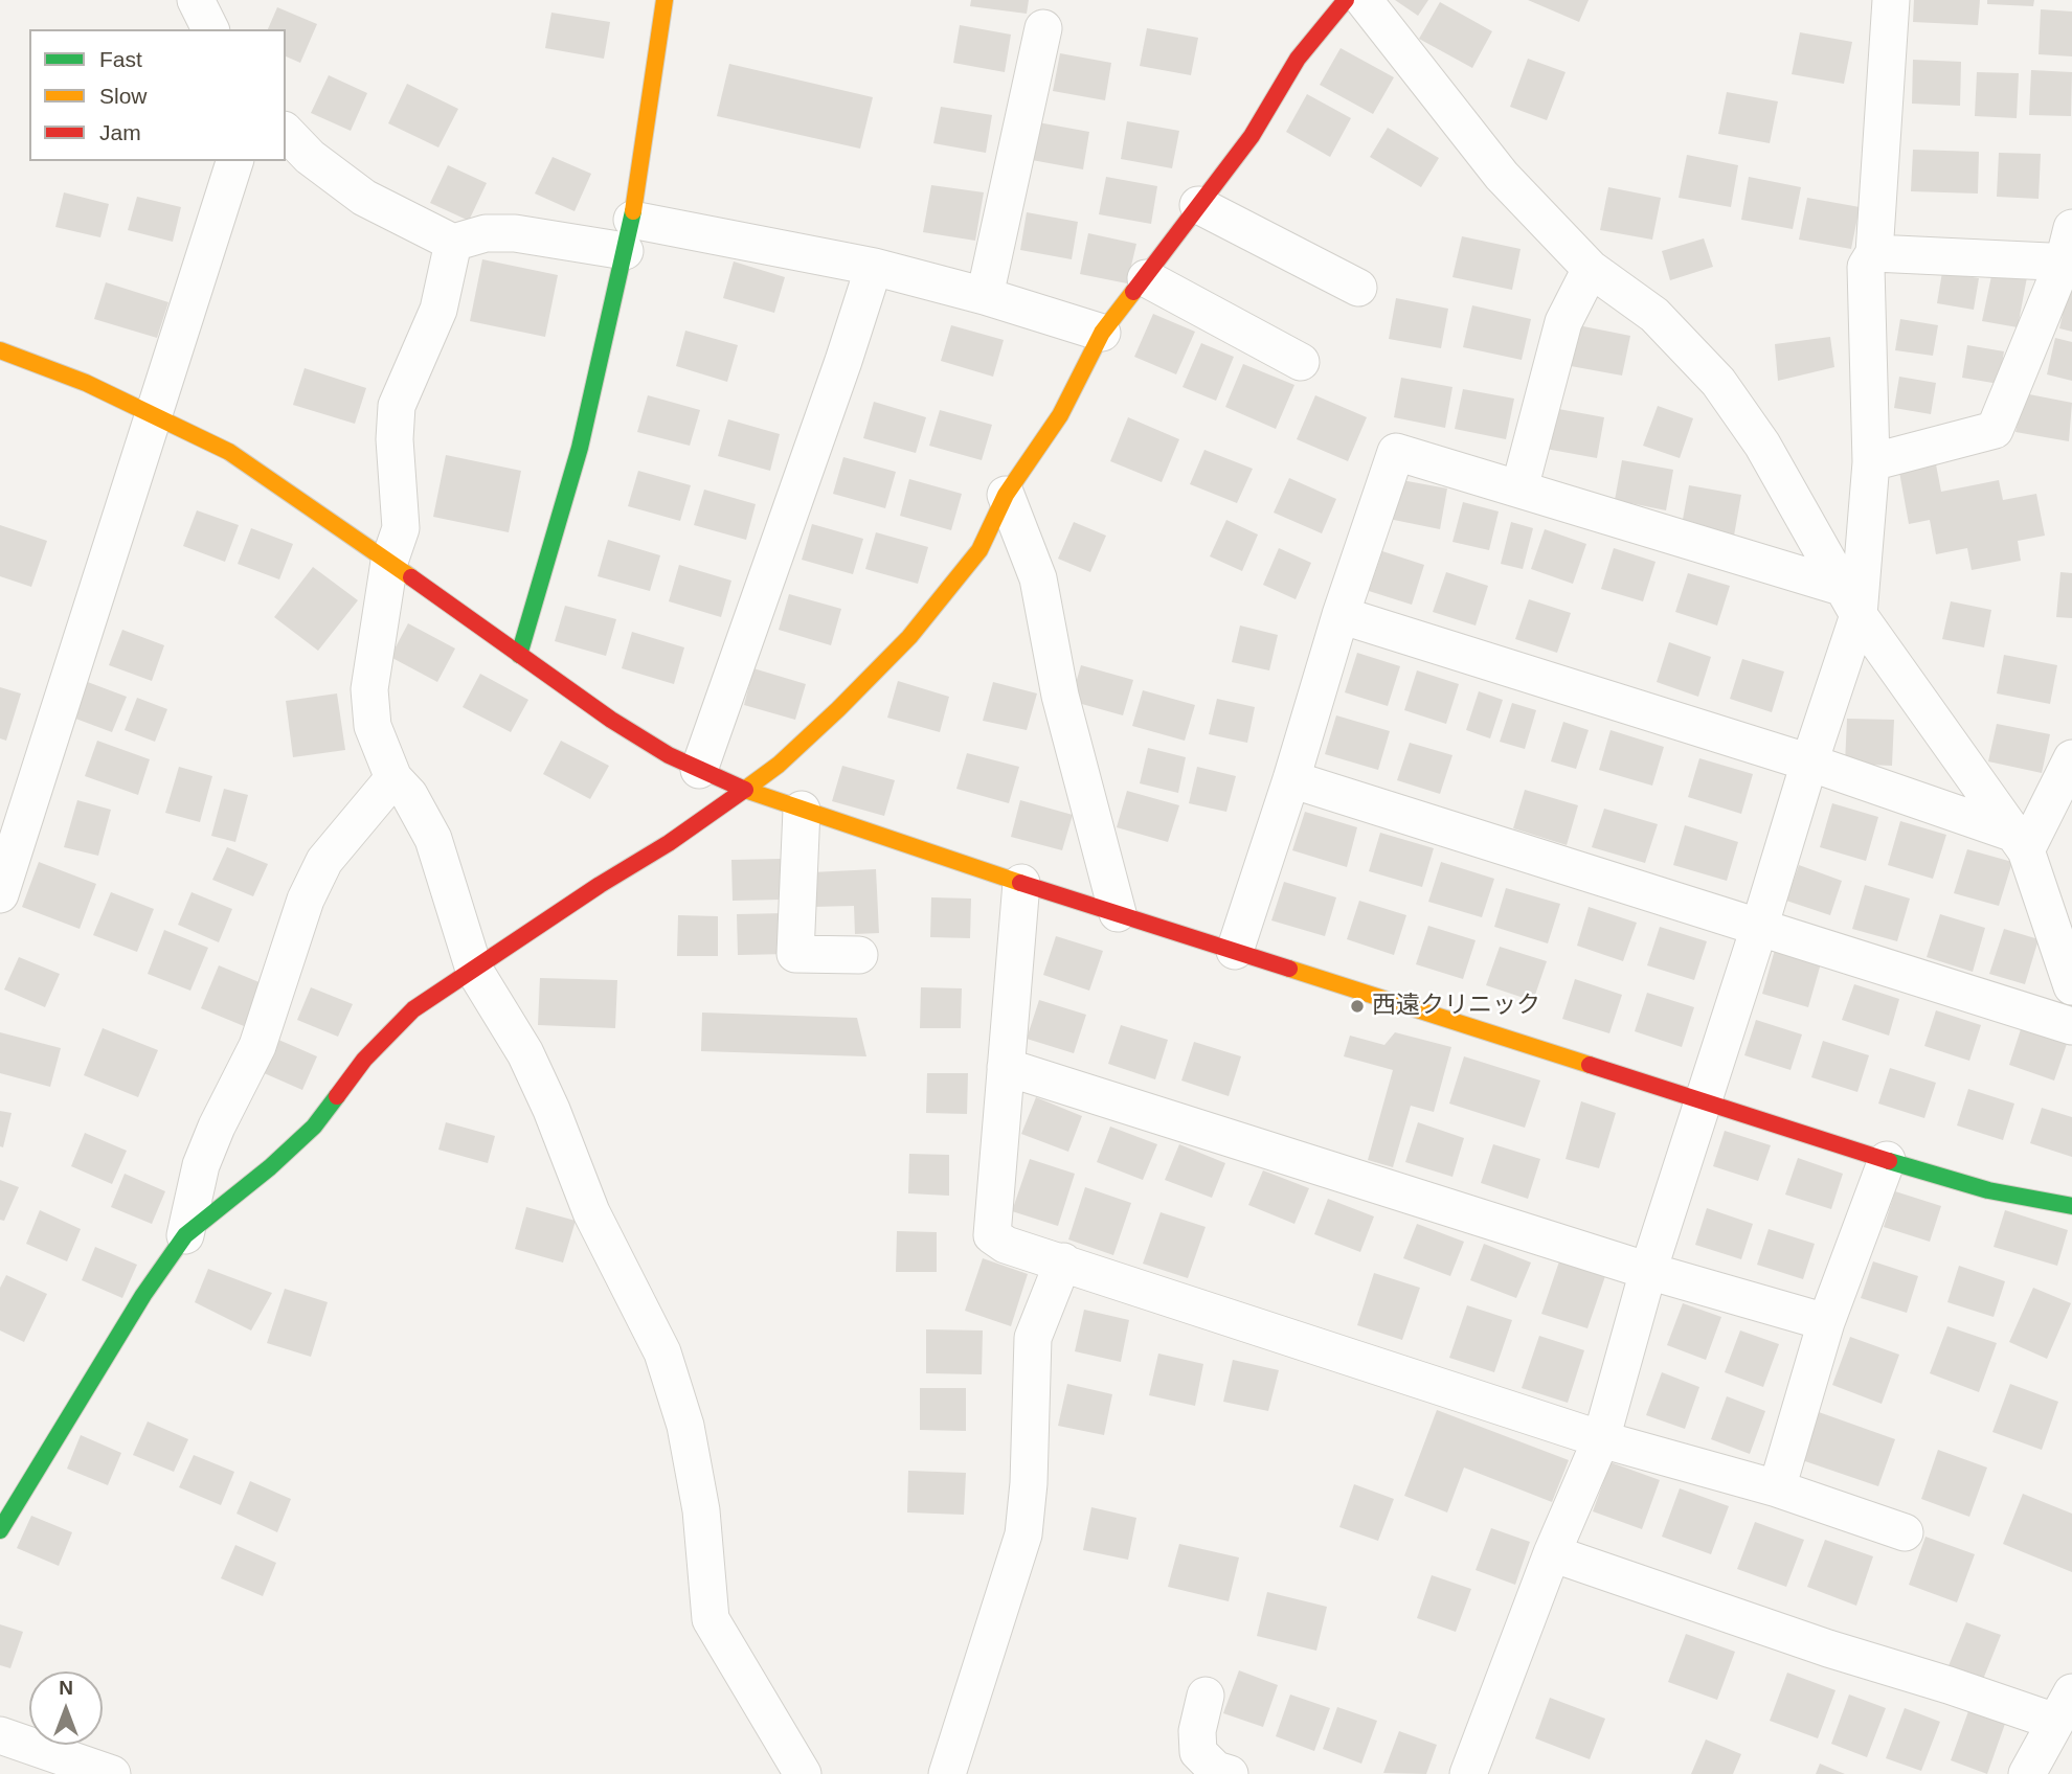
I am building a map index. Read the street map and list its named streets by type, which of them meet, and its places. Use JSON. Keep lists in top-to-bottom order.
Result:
{
  "places": ["西遠クリニック"],
  "legend": ["Fast", "Slow", "Jam"],
  "north": "top"
}
